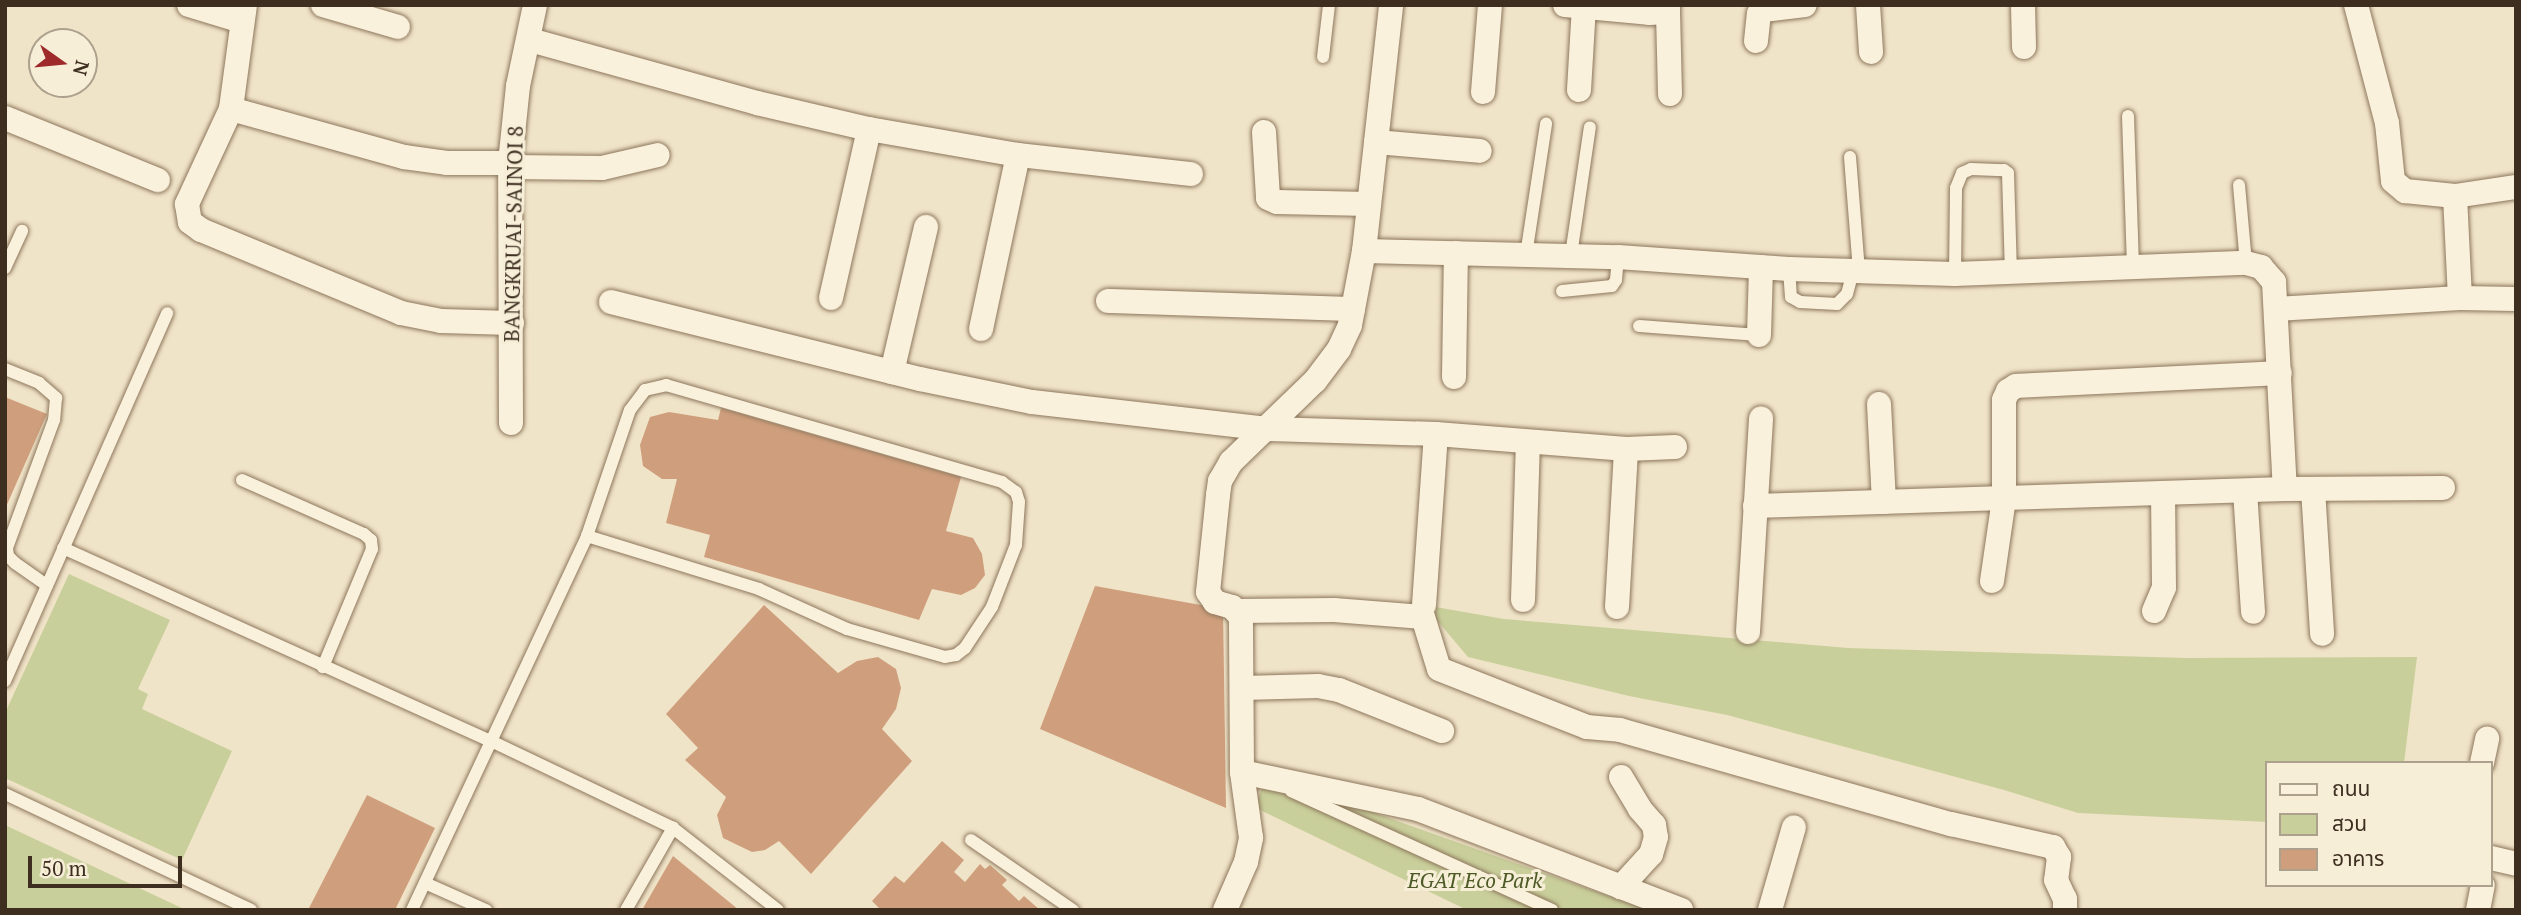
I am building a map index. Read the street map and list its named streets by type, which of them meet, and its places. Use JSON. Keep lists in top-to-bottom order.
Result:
{
  "streets": {
    "street": ["BANGKRUAI-SAINOI 8"]
  },
  "parks": ["EGAT Eco Park"],
  "legend": ["ถนน", "สวน", "อาคาร"],
  "scale_bar": "50 m",
  "north": "right"
}
